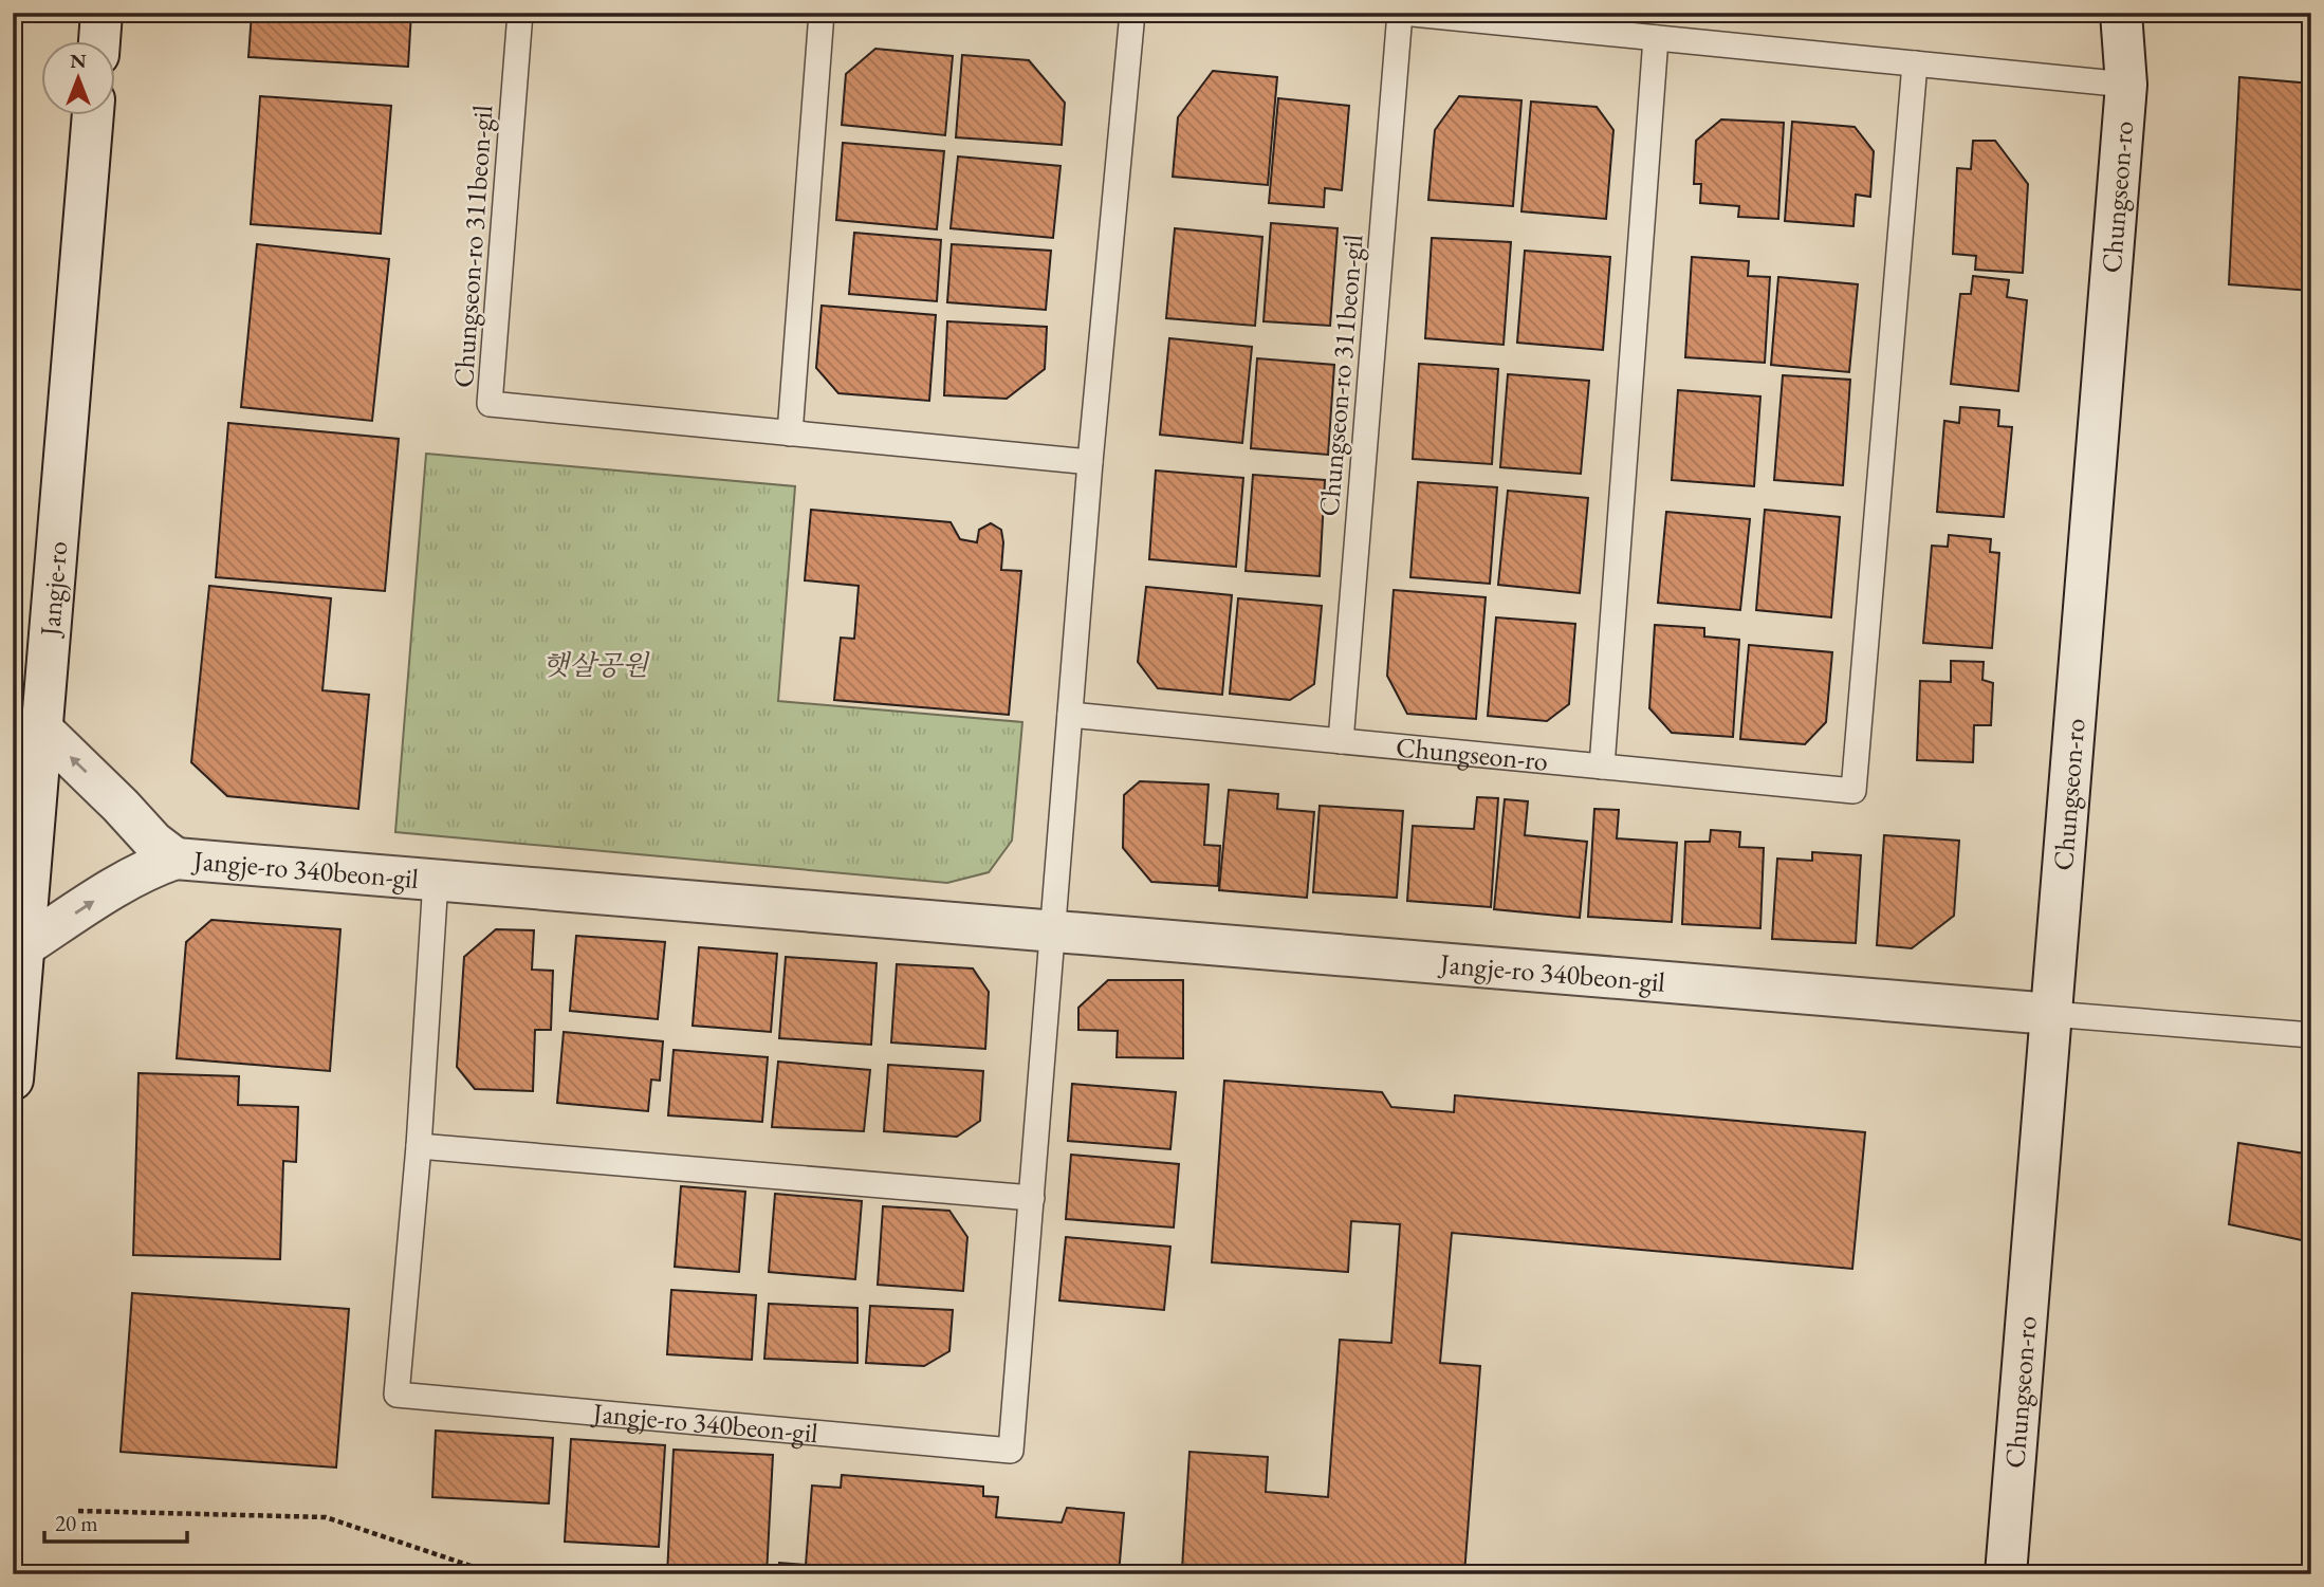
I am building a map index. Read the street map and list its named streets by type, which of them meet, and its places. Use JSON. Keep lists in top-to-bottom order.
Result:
{
  "streets": {
    "street": ["Chungseon-ro", "Jangje-ro", "Jangje-ro 340beon-gil"],
    "lane": ["Chungseon-ro 311beon-gil"]
  },
  "crossings": [
    ["Chungseon-ro", "Chungseon-ro 311beon-gil"],
    ["Chungseon-ro", "Jangje-ro 340beon-gil"]
  ],
  "parks": ["햇살공원"],
  "scale_bar": "20 m",
  "north": "top"
}
